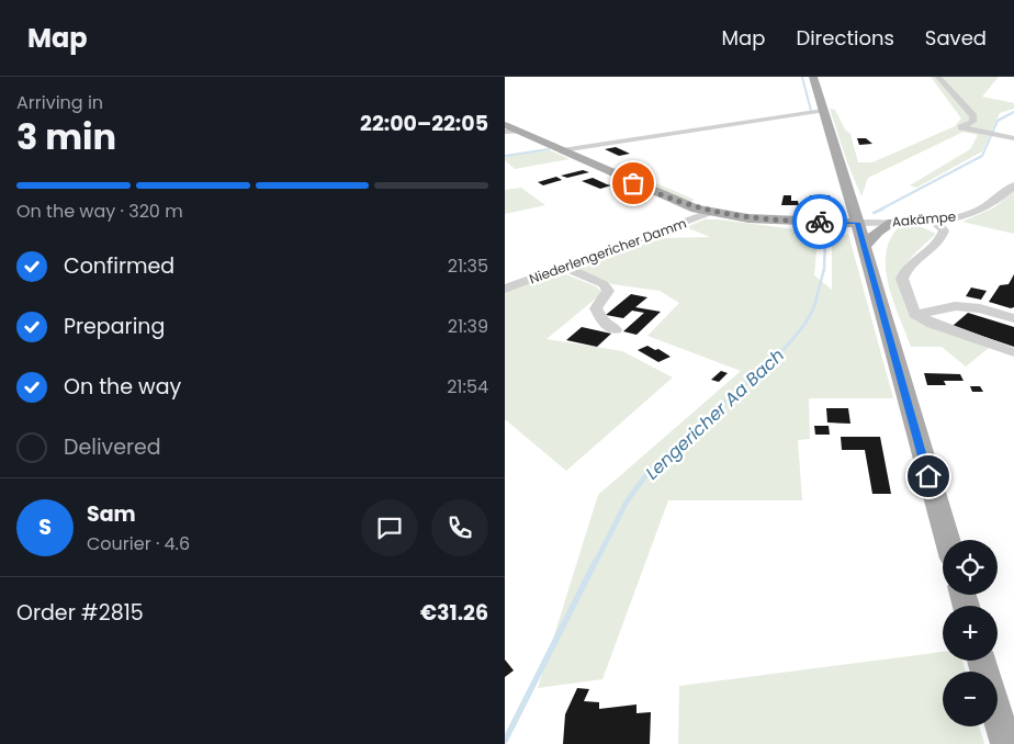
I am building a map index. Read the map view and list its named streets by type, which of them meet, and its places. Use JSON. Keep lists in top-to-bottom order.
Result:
{
  "streets": {
    "street": ["Aakämpe", "Niederlengericher Damm"]
  },
  "water": ["Lengericher Aa Bach"],
  "page": {
    "header": "Map",
    "nav": ["Map", "Directions", "Saved"],
    "heading": ["3 min", "Arriving in", "22:00–22:05"],
    "panel": [
      "Sam",
      "Courier · 4.6",
      "Order #2815",
      "€31.26"
    ],
    "bar": "On the way · 320 m",
    "list": [
      ["Confirmed", "21:35"],
      ["Preparing", "21:39"],
      ["On the way", "21:54"],
      "Delivered"
    ],
    "round": "S",
    "map_buttons": ["+", "−"]
  }
}
